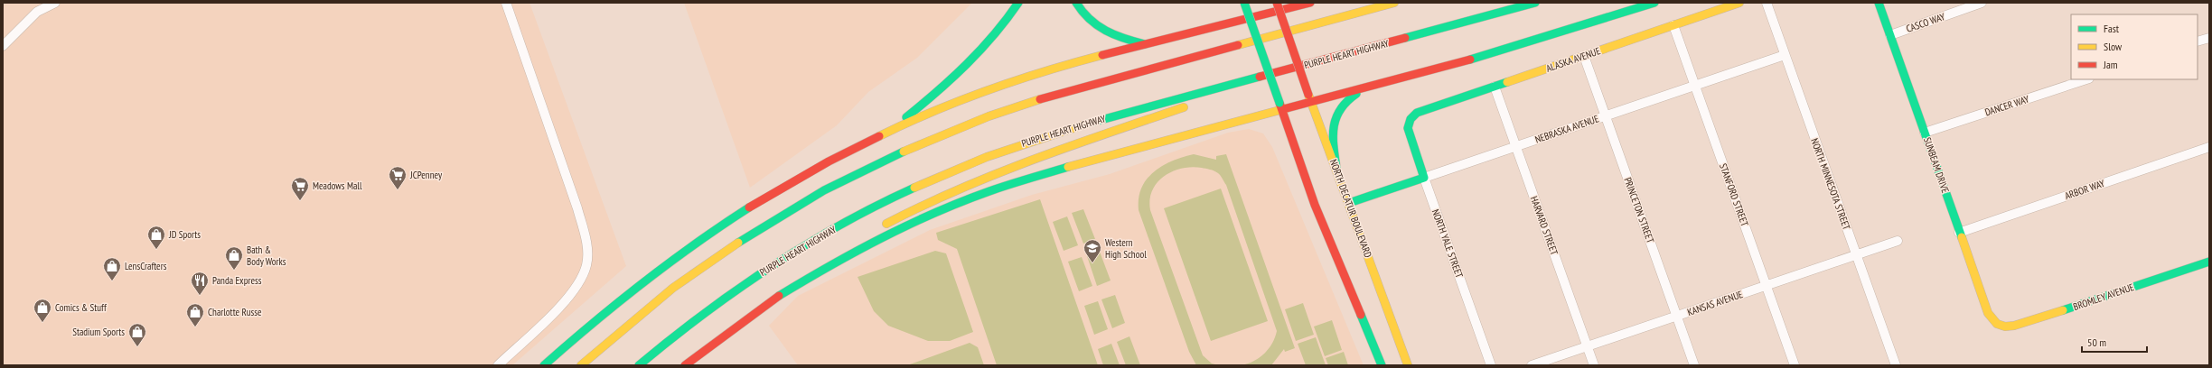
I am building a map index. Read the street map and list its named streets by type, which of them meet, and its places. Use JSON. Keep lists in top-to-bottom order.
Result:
{
  "streets": {
    "main road": [
      "PURPLE HEART HIGHWAY",
      "ALASKA AVENUE",
      "NEBRASKA AVENUE",
      "SUNBEAM DRIVE",
      "NORTH DECATUR BOULEVARD",
      "NORTH YALE STREET",
      "BROMLEY AVENUE"
    ],
    "street": [
      "CASCO WAY",
      "DANCER WAY",
      "NORTH MINNESOTA STREET",
      "ARBOR WAY",
      "STANFORD STREET",
      "PRINCETON STREET",
      "HARVARD STREET",
      "KANSAS AVENUE"
    ]
  },
  "crossings": [
    ["CASCO WAY", "SUNBEAM DRIVE"],
    ["ALASKA AVENUE", "STANFORD STREET"],
    ["ALASKA AVENUE", "PRINCETON STREET"],
    ["ALASKA AVENUE", "HARVARD STREET"],
    ["ALASKA AVENUE", "NORTH YALE STREET"],
    ["DANCER WAY", "SUNBEAM DRIVE"],
    ["NEBRASKA AVENUE", "NORTH MINNESOTA STREET"],
    ["NEBRASKA AVENUE", "STANFORD STREET"],
    ["NEBRASKA AVENUE", "NORTH DECATUR BOULEVARD"],
    ["NEBRASKA AVENUE", "PRINCETON STREET"],
    ["NEBRASKA AVENUE", "HARVARD STREET"],
    ["NEBRASKA AVENUE", "NORTH YALE STREET"],
    ["SUNBEAM DRIVE", "ARBOR WAY"],
    ["SUNBEAM DRIVE", "BROMLEY AVENUE"],
    ["NORTH MINNESOTA STREET", "KANSAS AVENUE"],
    ["STANFORD STREET", "KANSAS AVENUE"],
    ["PRINCETON STREET", "KANSAS AVENUE"],
    ["HARVARD STREET", "KANSAS AVENUE"]
  ],
  "places": {
    "supermarket": ["JCPenney", "Meadows Mall"],
    "shop": [
      "JD Sports",
      "Bath & Body Works",
      "LensCrafters",
      "Comics & Stuff",
      "Charlotte Russe",
      "Stadium Sports"
    ],
    "school or university": ["Western High School"],
    "restaurant": ["Panda Express"]
  },
  "legend": ["Fast", "Slow", "Jam"],
  "scale_bar": "50 m"
}
